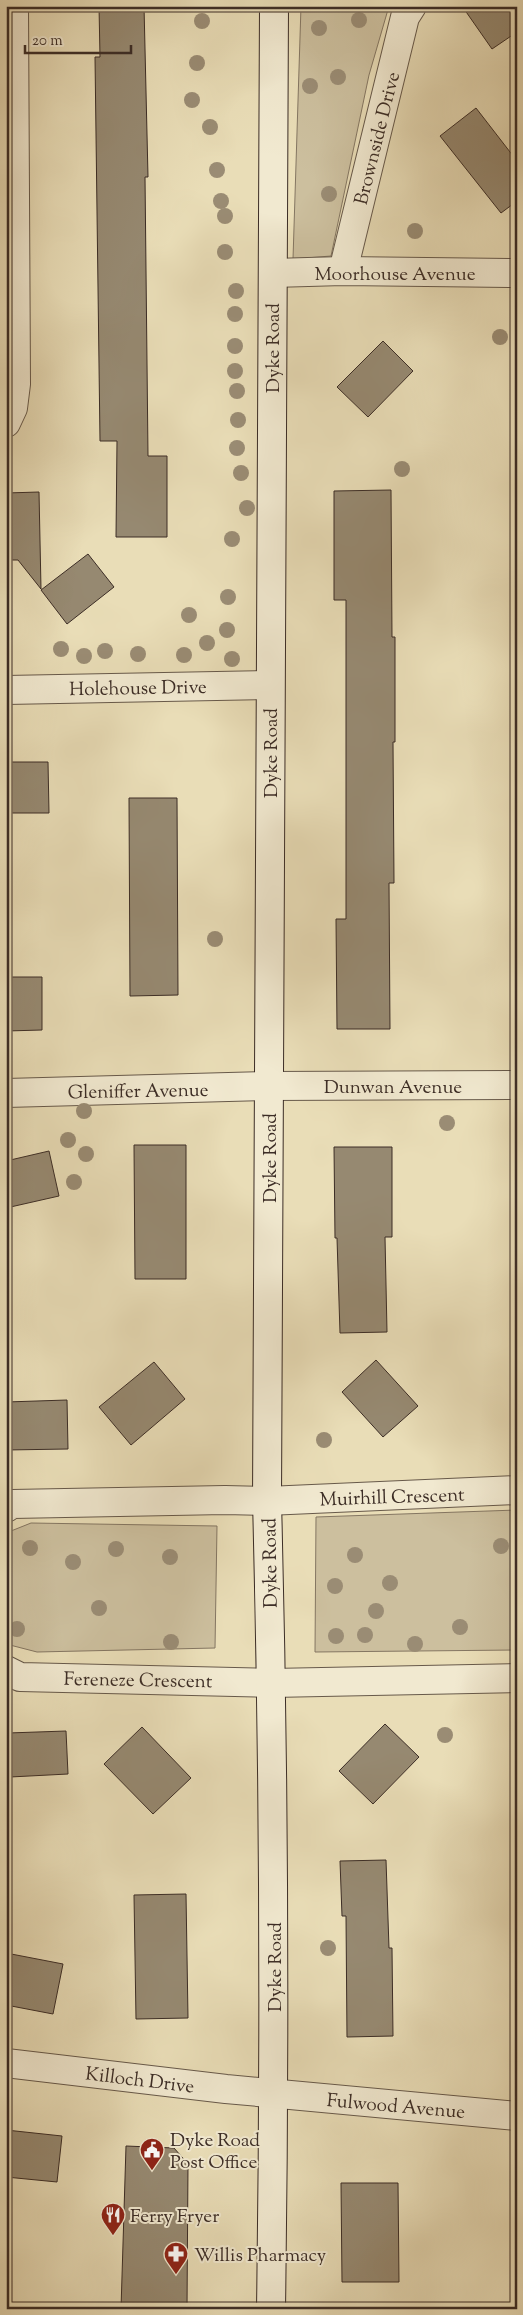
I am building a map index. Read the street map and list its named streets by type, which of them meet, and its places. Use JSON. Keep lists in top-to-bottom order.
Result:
{
  "streets": {
    "street": [
      "Brownside Drive",
      "Moorhouse Avenue",
      "Dyke Road",
      "Holehouse Drive",
      "Dunwan Avenue",
      "Gleniffer Avenue",
      "Muirhill Crescent",
      "Fereneze Crescent",
      "Killoch Drive",
      "Fulwood Avenue"
    ]
  },
  "crossings": [
    ["Brownside Drive", "Moorhouse Avenue"],
    ["Moorhouse Avenue", "Dyke Road"],
    ["Dyke Road", "Holehouse Drive"],
    ["Dyke Road", "Dunwan Avenue"],
    ["Dyke Road", "Gleniffer Avenue"],
    ["Dyke Road", "Muirhill Crescent"],
    ["Dyke Road", "Fereneze Crescent"],
    ["Dyke Road", "Killoch Drive"],
    ["Dyke Road", "Fulwood Avenue"],
    ["Dunwan Avenue", "Gleniffer Avenue"],
    ["Killoch Drive", "Fulwood Avenue"]
  ],
  "places": {
    "public building": ["Dyke Road Post Office"],
    "restaurant": ["Ferry Fryer"],
    "pharmacy": ["Willis Pharmacy"]
  },
  "scale_bar": "20 m"
}
